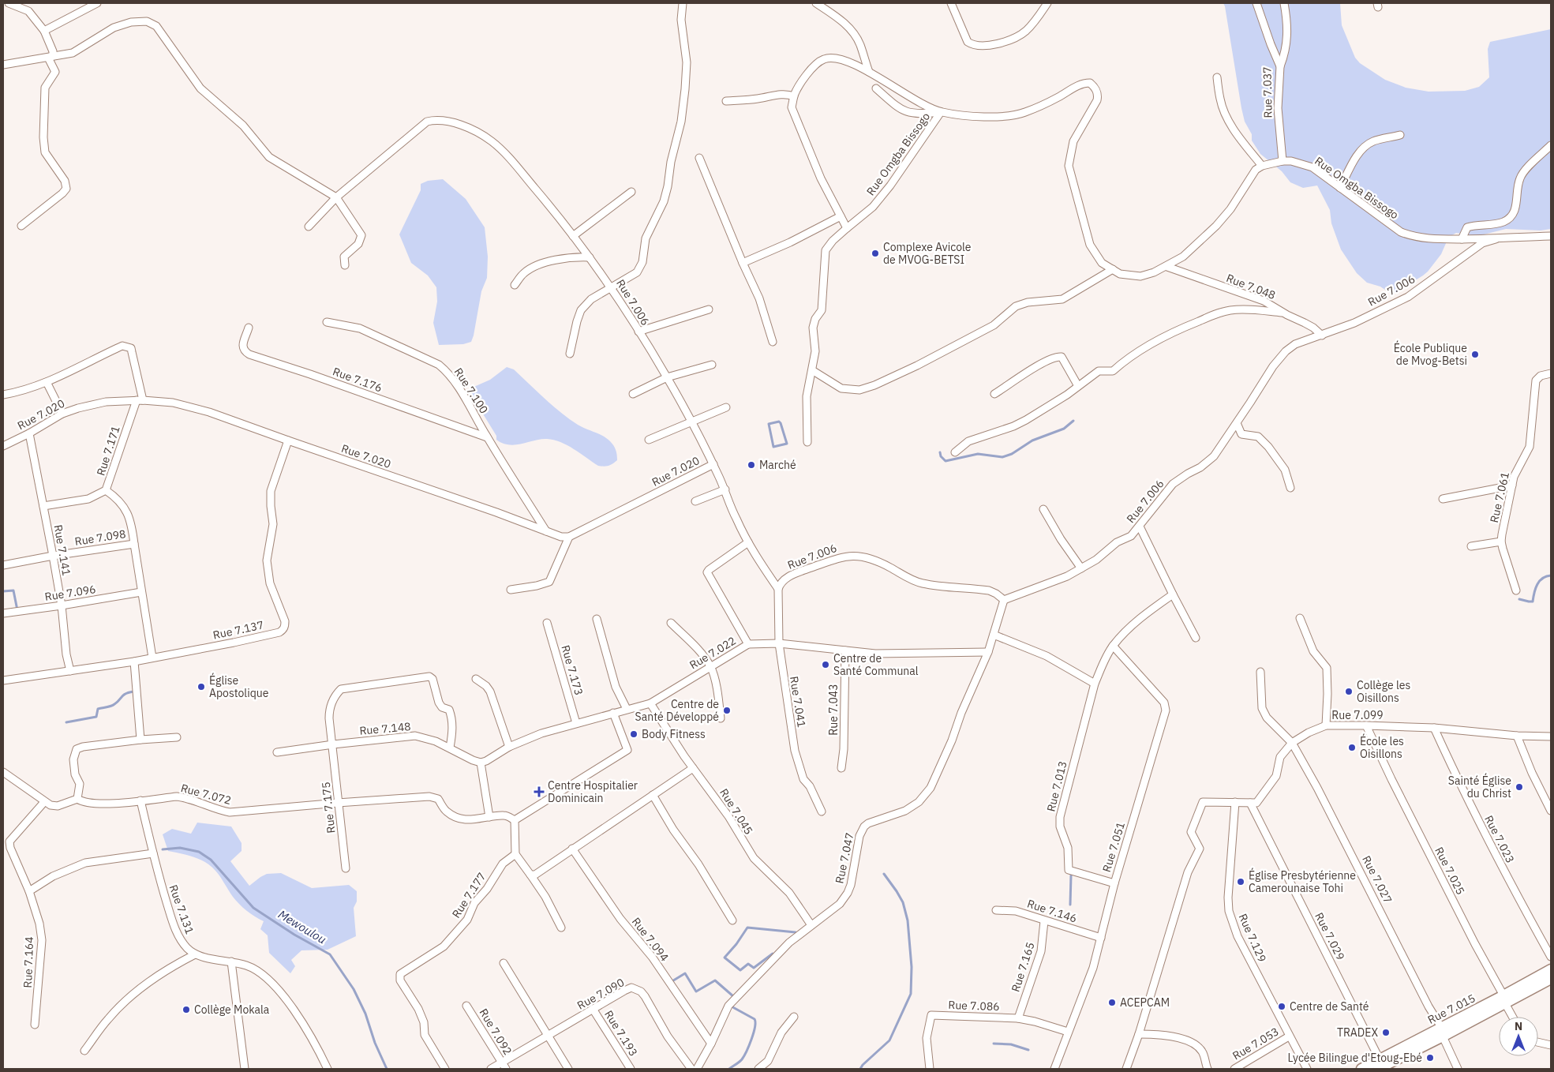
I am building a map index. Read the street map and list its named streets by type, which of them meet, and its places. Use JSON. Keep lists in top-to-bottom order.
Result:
{
  "streets": {
    "main road": ["Rue 7.015"],
    "street": [
      "Rue 7.037",
      "Rue Omgba Bissogo",
      "Rue 7.048",
      "Rue 7.006",
      "Rue 7.176",
      "Rue 7.100",
      "Rue 7.020",
      "Rue 7.171",
      "Rue 7.061",
      "Rue 7.098",
      "Rue 7.141",
      "Rue 7.096",
      "Rue 7.137",
      "Rue 7.022",
      "Rue 7.173",
      "Rue 7.041",
      "Rue 7.043",
      "Rue 7.099",
      "Rue 7.148",
      "Rue 7.013",
      "Rue 7.072",
      "Rue 7.175",
      "Rue 7.045",
      "Rue 7.023",
      "Rue 7.051",
      "Rue 7.047",
      "Rue 7.025",
      "Rue 7.027",
      "Rue 7.177",
      "Rue 7.131",
      "Rue 7.146",
      "Rue 7.029",
      "Rue 7.129",
      "Rue 7.094",
      "Rue 7.164",
      "Rue 7.165",
      "Rue 7.090",
      "Rue 7.086",
      "Rue 7.092",
      "Rue 7.193",
      "Rue 7.053"
    ]
  },
  "crossings": [
    ["Rue 7.037", "Rue Omgba Bissogo"],
    ["Rue Omgba Bissogo", "Rue 7.048"],
    ["Rue Omgba Bissogo", "Rue 7.006"],
    ["Rue 7.048", "Rue 7.006"],
    ["Rue 7.006", "Rue 7.020"],
    ["Rue 7.006", "Rue 7.041"],
    ["Rue 7.006", "Rue 7.047"],
    ["Rue 7.176", "Rue 7.100"],
    ["Rue 7.100", "Rue 7.020"],
    ["Rue 7.020", "Rue 7.171"],
    ["Rue 7.020", "Rue 7.141"],
    ["Rue 7.020", "Rue 7.137"],
    ["Rue 7.171", "Rue 7.141"],
    ["Rue 7.098", "Rue 7.141"],
    ["Rue 7.098", "Rue 7.096"],
    ["Rue 7.098", "Rue 7.137"],
    ["Rue 7.141", "Rue 7.096"],
    ["Rue 7.141", "Rue 7.137"],
    ["Rue 7.022", "Rue 7.173"],
    ["Rue 7.022", "Rue 7.041"],
    ["Rue 7.022", "Rue 7.043"],
    ["Rue 7.022", "Rue 7.045"],
    ["Rue 7.022", "Rue 7.047"],
    ["Rue 7.099", "Rue 7.023"],
    ["Rue 7.099", "Rue 7.025"],
    ["Rue 7.099", "Rue 7.027"],
    ["Rue 7.099", "Rue 7.029"],
    ["Rue 7.148", "Rue 7.175"],
    ["Rue 7.013", "Rue 7.051"],
    ["Rue 7.072", "Rue 7.175"],
    ["Rue 7.072", "Rue 7.131"],
    ["Rue 7.045", "Rue 7.047"],
    ["Rue 7.051", "Rue 7.146"],
    ["Rue 7.051", "Rue 7.086"],
    ["Rue 7.047", "Rue 7.094"],
    ["Rue 7.025", "Rue 7.015"],
    ["Rue 7.027", "Rue 7.015"],
    ["Rue 7.146", "Rue 7.165"],
    ["Rue 7.029", "Rue 7.015"],
    ["Rue 7.129", "Rue 7.053"],
    ["Rue 7.165", "Rue 7.086"],
    ["Rue 7.090", "Rue 7.092"],
    ["Rue 7.090", "Rue 7.193"]
  ],
  "water": ["Mewoulou"],
  "places": {
    "other": [
      "Complexe Avicole de MVOG-BETSI",
      "École Publique de Mvog-Betsi",
      "Marché",
      "Centre de Santé Communal",
      "Église Apostolique",
      "Collège les Oisillons",
      "Centre de Santé Développé",
      "Body Fitness",
      "École les Oisillons",
      "Sainté Église du Christ",
      "Église Presbytérienne Camerounaise Tohi",
      "ACEPCAM",
      "Centre de Santé",
      "Collège Mokala",
      "TRADEX",
      "Lycée Bilingue d'Etoug-Ebé"
    ],
    "health": ["Centre Hospitalier Dominicain"]
  },
  "north": "top"
}
